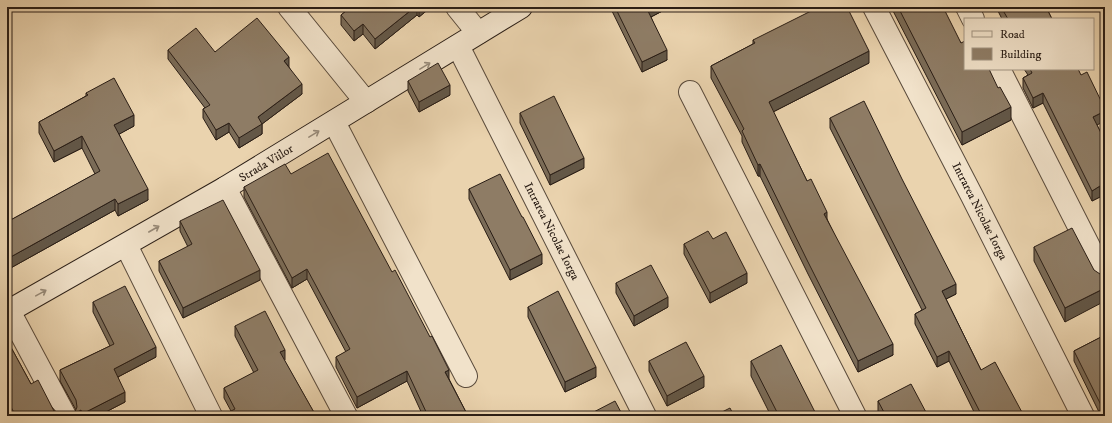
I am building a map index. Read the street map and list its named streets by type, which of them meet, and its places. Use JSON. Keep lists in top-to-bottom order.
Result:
{
  "streets": {
    "street": ["Strada Viilor", "Intrarea Nicolae Iorga"]
  },
  "crossings": [
    ["Strada Viilor", "Intrarea Nicolae Iorga"]
  ],
  "one_way": ["Strada Viilor"],
  "legend": ["Road", "Building"]
}
